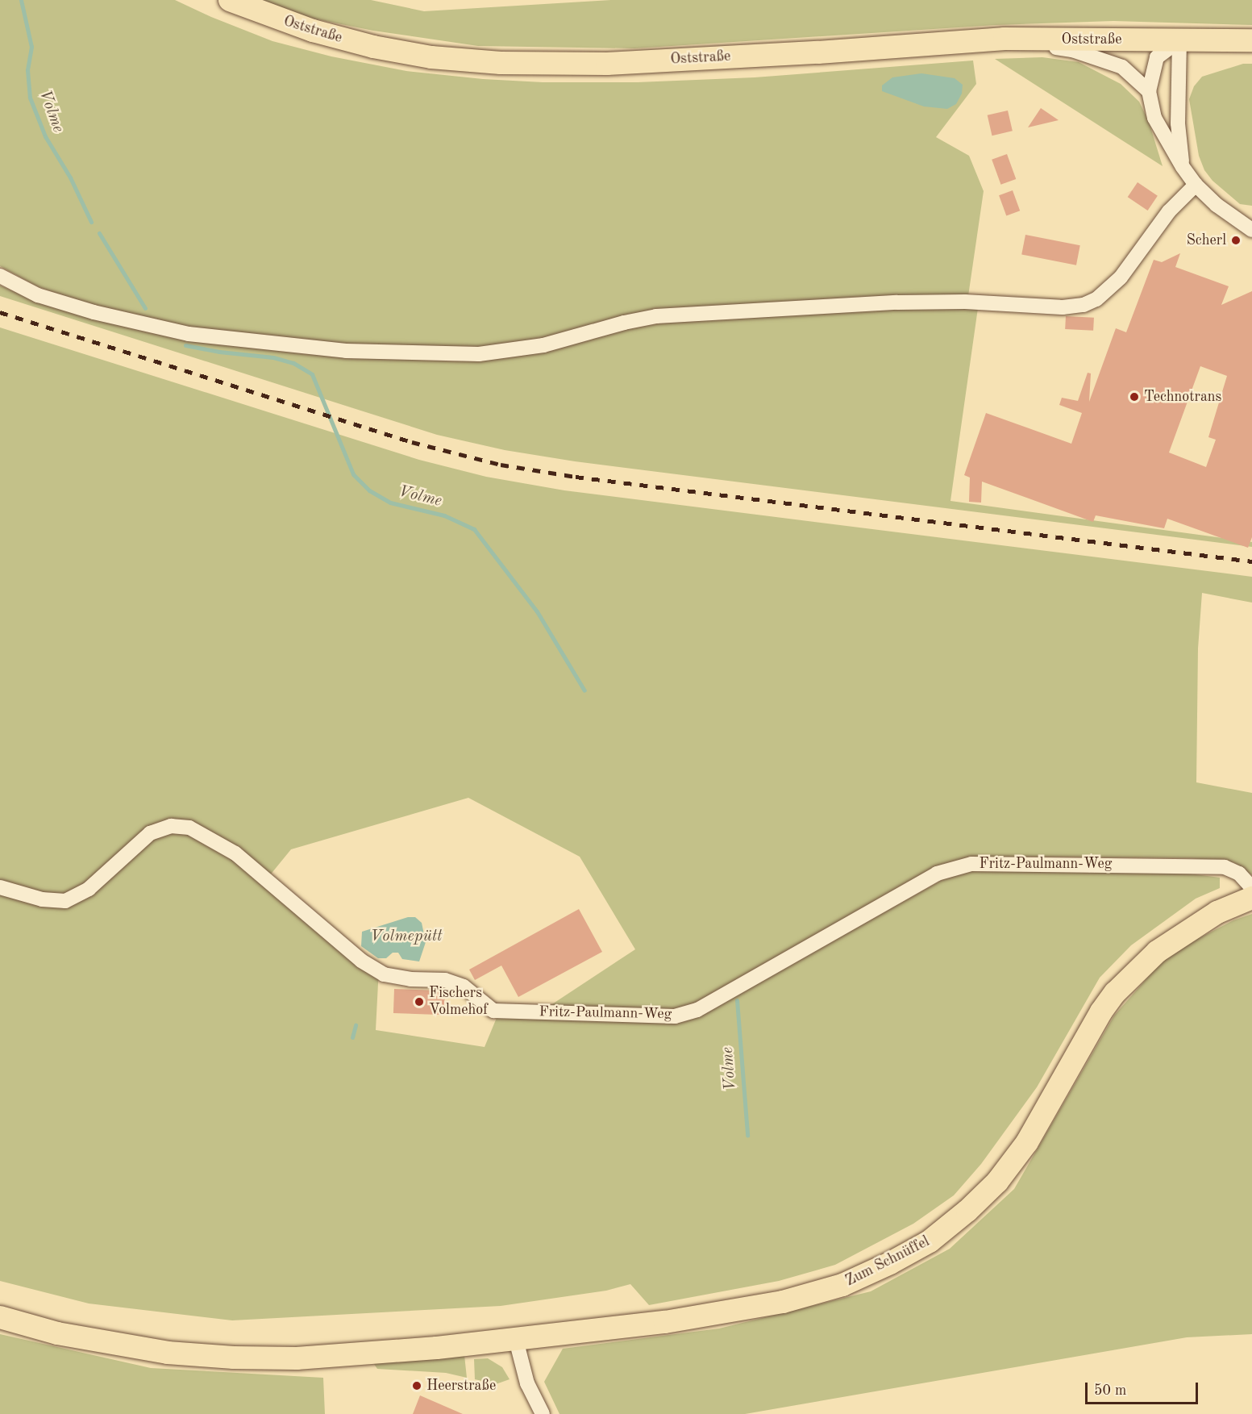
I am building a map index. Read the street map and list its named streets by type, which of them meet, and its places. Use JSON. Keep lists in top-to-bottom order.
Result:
{
  "streets": {
    "main road": ["Oststraße", "Zum Schnüffel"],
    "street": ["Fritz-Paulmann-Weg"]
  },
  "water": ["Volme", "Volmepütt"],
  "places": [
    "Scherl",
    "Technotrans",
    "Fischers Volmehof",
    "Heerstraße"
  ],
  "scale_bar": "50 m"
}
